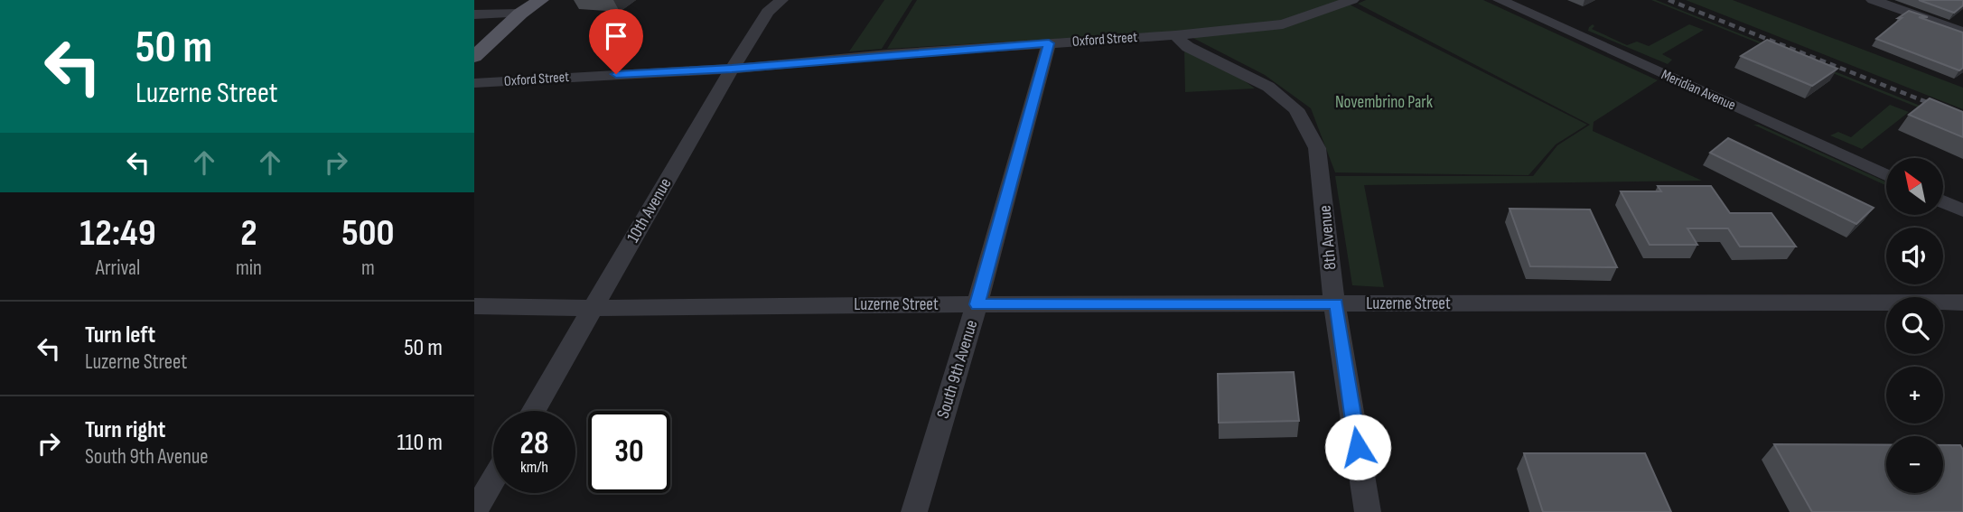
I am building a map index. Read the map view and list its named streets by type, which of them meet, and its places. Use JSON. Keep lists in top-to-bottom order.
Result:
{
  "streets": {
    "street": [
      "Oxford Street",
      "Meridian Avenue",
      "10th Avenue",
      "8th Avenue",
      "Luzerne Street",
      "South 9th Avenue"
    ]
  },
  "crossings": [
    ["Oxford Street", "10th Avenue"],
    ["Oxford Street", "8th Avenue"],
    ["Oxford Street", "South 9th Avenue"],
    ["10th Avenue", "Luzerne Street"],
    ["8th Avenue", "Luzerne Street"],
    ["Luzerne Street", "South 9th Avenue"]
  ],
  "parks": ["Novembrino Park"],
  "north": "top left",
  "page": {
    "turn": ["50 m", "Luzerne Street"],
    "map_buttons": ["+", "−"],
    "eta": [
      "12:49",
      "Arrival",
      "2",
      "min",
      "500",
      "m"
    ],
    "list": [
      {
        "name": "Turn left",
        "note": "Luzerne Street",
        "value": "50 m"
      },
      {
        "name": "Turn right",
        "note": "South 9th Avenue",
        "value": "110 m"
      }
    ],
    "speed": "28 km/h",
    "limit": "30"
  }
}
